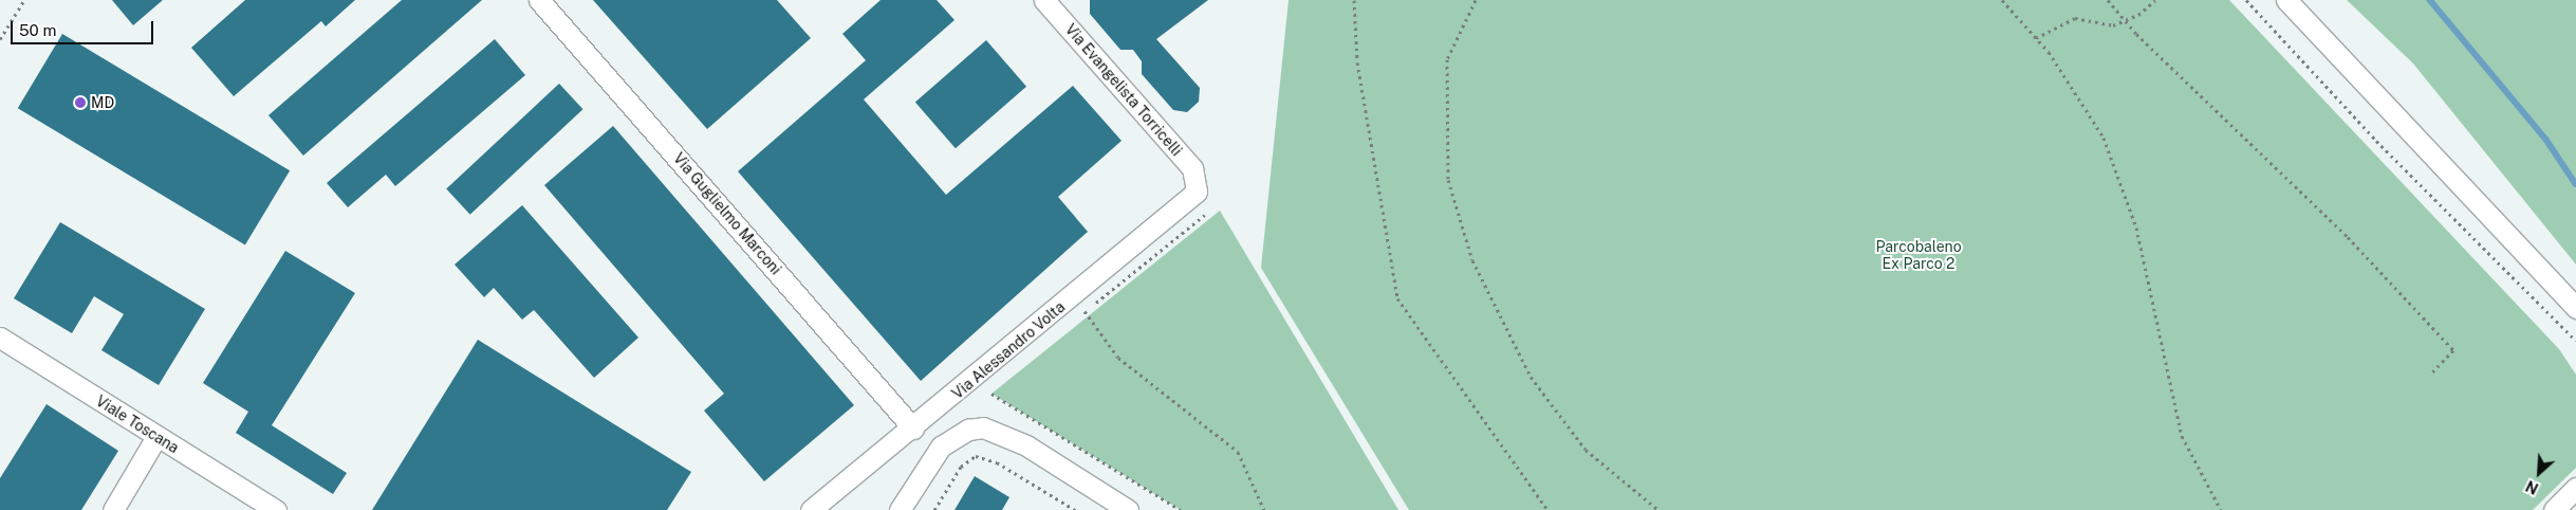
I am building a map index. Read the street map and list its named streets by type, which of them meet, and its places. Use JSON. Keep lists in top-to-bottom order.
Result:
{
  "streets": {
    "street": [
      "Via Evangelista Torricelli",
      "Via Guglielmo Marconi",
      "Via Alessandro Volta",
      "Viale Toscana"
    ]
  },
  "crossings": [
    ["Via Evangelista Torricelli", "Via Alessandro Volta"],
    ["Via Guglielmo Marconi", "Via Alessandro Volta"]
  ],
  "parks": ["Parcobaleno Ex Parco 2"],
  "places": ["MD"],
  "scale_bar": "50 m",
  "north": "bottom left"
}
